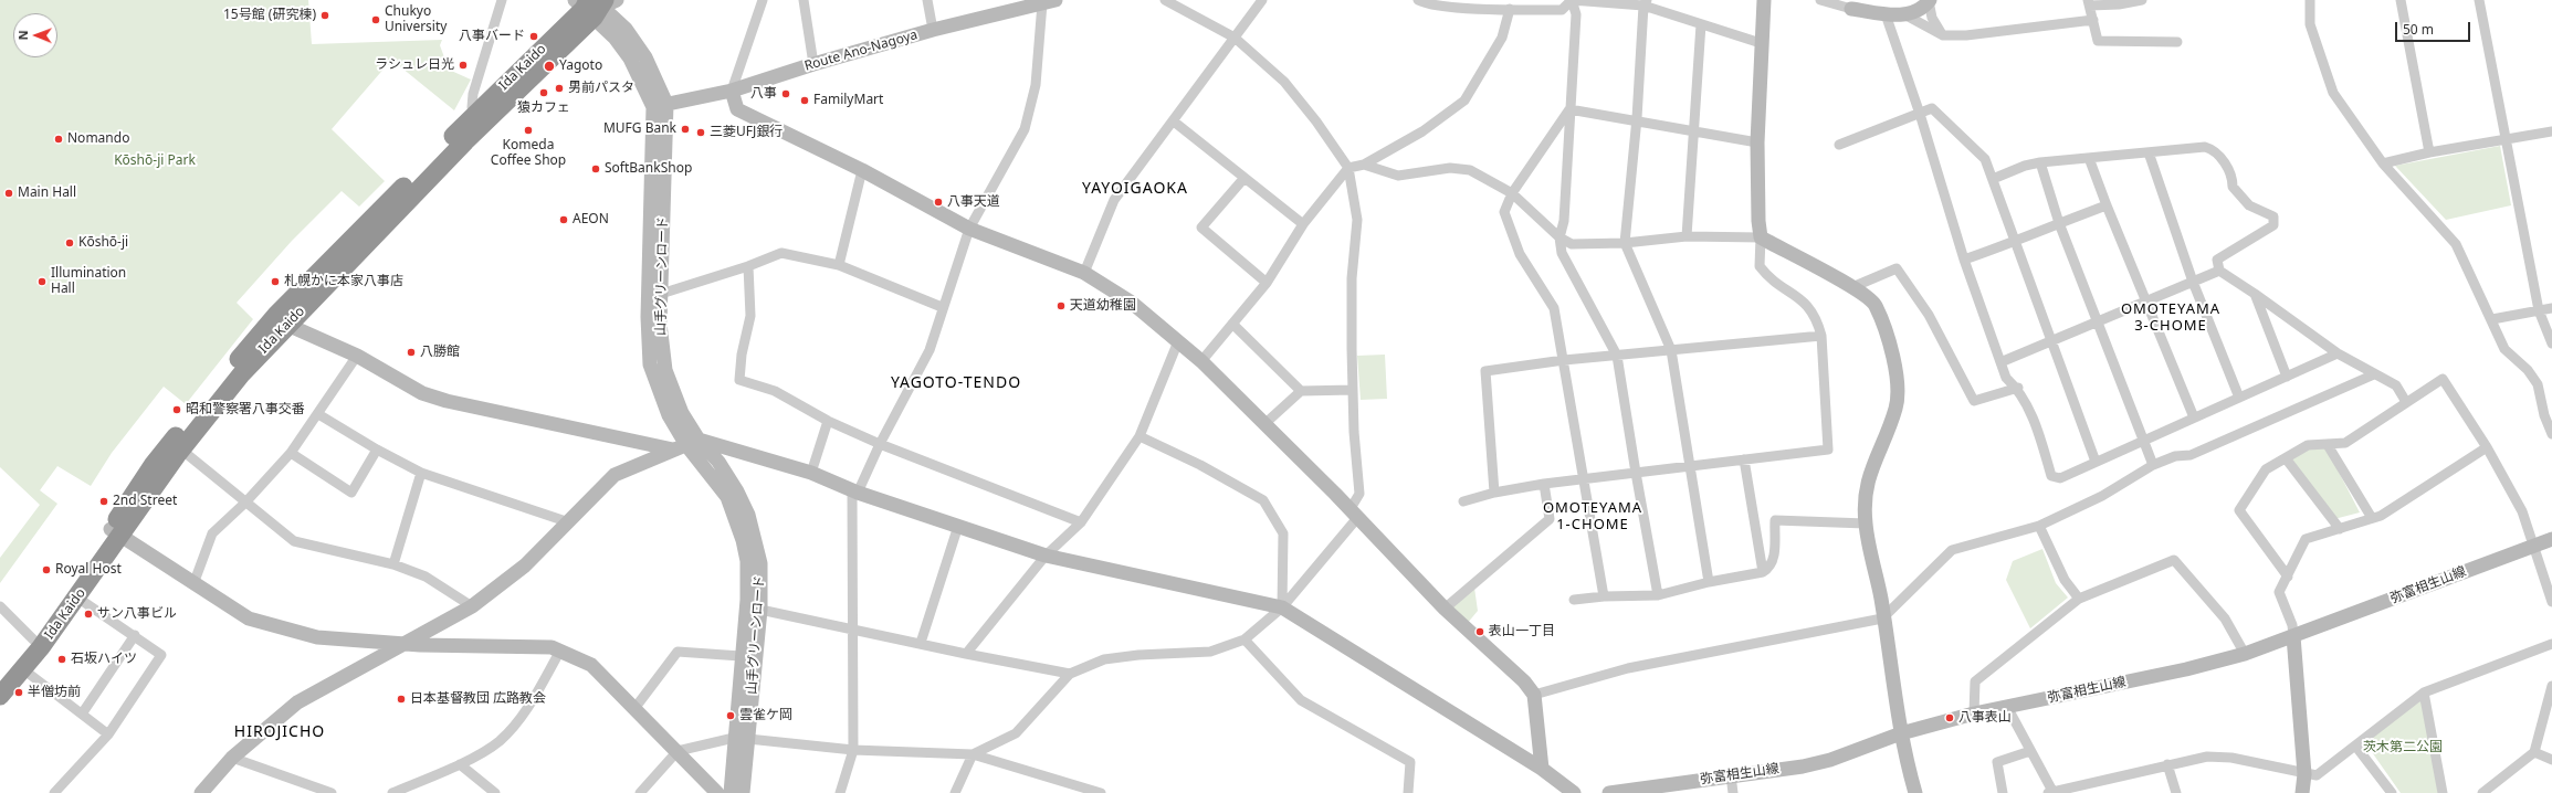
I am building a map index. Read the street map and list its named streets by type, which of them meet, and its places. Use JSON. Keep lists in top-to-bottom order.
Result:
{
  "streets": {
    "highway": ["Ida Kaido"],
    "street": ["Route Ano-Nagoya", "山手グリーンロード", "弥富相生山線"]
  },
  "crossings": [
    ["Route Ano-Nagoya", "山手グリーンロード"]
  ],
  "districts": [
    "YAYOIGAOKA",
    "OMOTEYAMA 3-CHOME",
    "YAGOTO-TENDO",
    "OMOTEYAMA 1-CHOME",
    "HIROJICHO"
  ],
  "parks": ["Kōshō-ji Park", "茨木第二公園"],
  "places": [
    "15号館 (研究棟)",
    "Chukyo University",
    "八事バード",
    "ラシュレ日光",
    "Yagoto",
    "男前パスタ",
    "猿カフェ",
    "八事",
    "FamilyMart",
    "MUFG Bank",
    "Komeda Coffee Shop",
    "三菱UFJ銀行",
    "Nomando",
    "SoftBankShop",
    "Main Hall",
    "八事天道",
    "AEON",
    "Kōshō-ji",
    "Illumination Hall",
    "札幌かに本家八事店",
    "天道幼稚園",
    "八勝館",
    "昭和警察署八事交番",
    "2nd Street",
    "Royal Host",
    "サン八事ビル",
    "表山一丁目",
    "石坂ハイツ",
    "半僧坊前",
    "日本基督教団 広路教会",
    "雲雀ケ岡",
    "八事表山"
  ],
  "scale_bar": "50 m",
  "north": "left"
}
